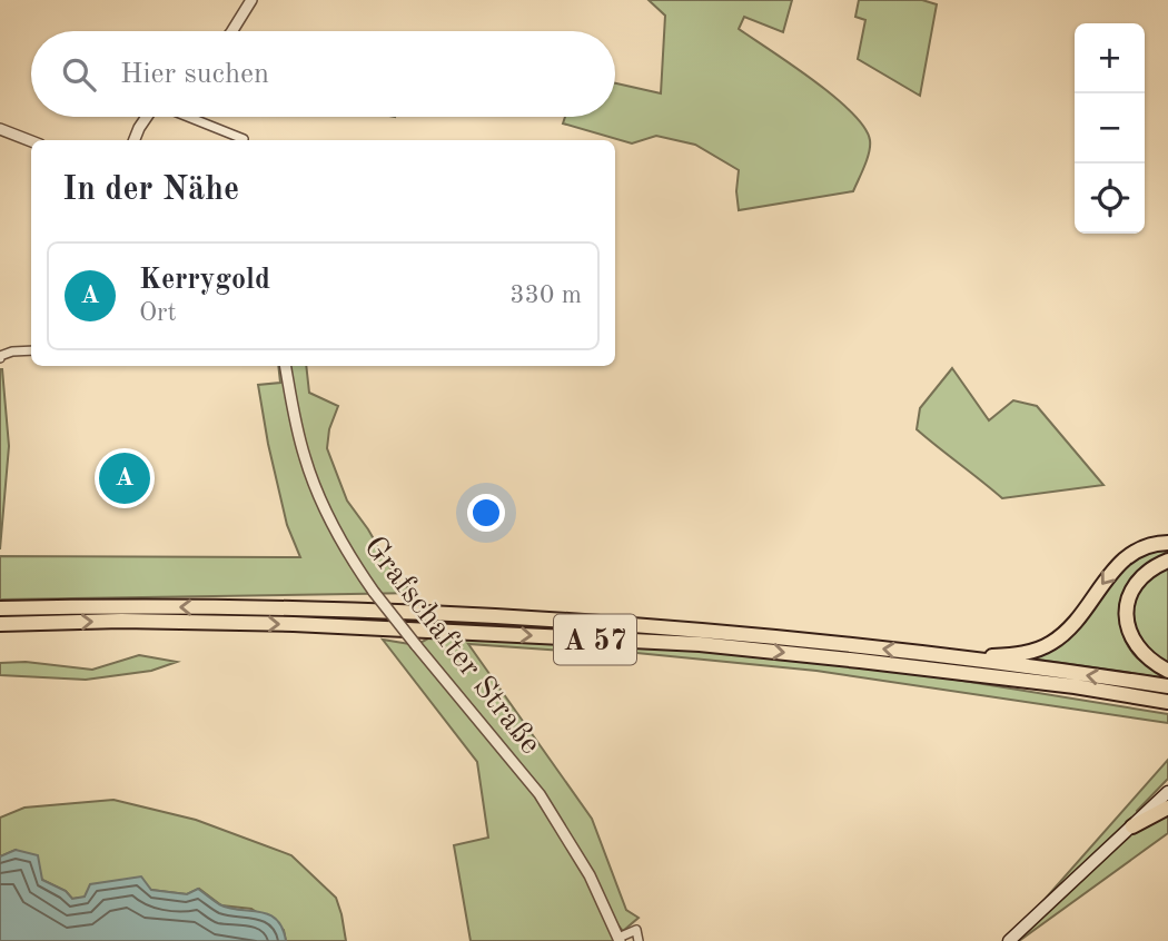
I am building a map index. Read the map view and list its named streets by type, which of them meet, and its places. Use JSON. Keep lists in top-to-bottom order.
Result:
{
  "streets": {
    "highway": ["A 57"],
    "street": ["Grafschafter Straße"]
  },
  "page": {
    "map_buttons": ["+", "−"],
    "search": "Hier suchen",
    "heading": "In der Nähe",
    "list": [
      {
        "mark": "A",
        "name": "Kerrygold",
        "note": "Ort",
        "value": "330 m"
      }
    ],
    "pins": "A"
  }
}
